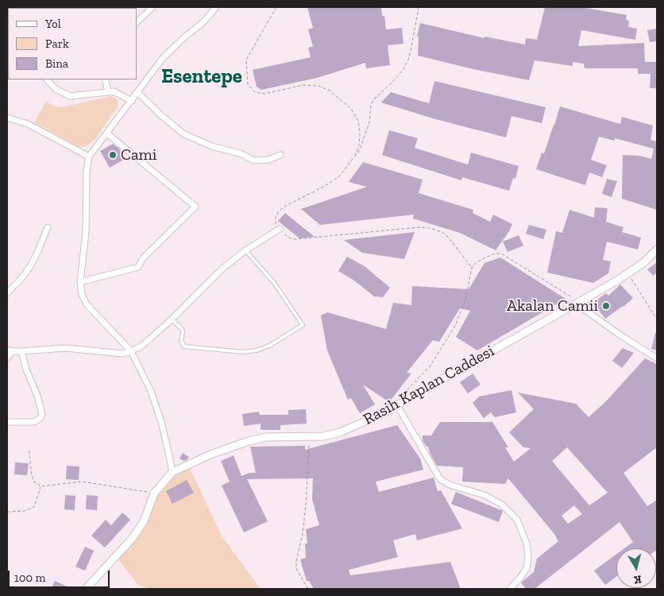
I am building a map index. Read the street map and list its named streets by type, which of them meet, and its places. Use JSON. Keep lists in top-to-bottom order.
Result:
{
  "streets": {
    "street": ["Rasih Kaplan Caddesi"]
  },
  "districts": ["Esentepe"],
  "places": ["Cami", "Akalan Camii"],
  "legend": ["Yol", "Park", "Bina"],
  "scale_bar": "100 m",
  "north": "bottom"
}
